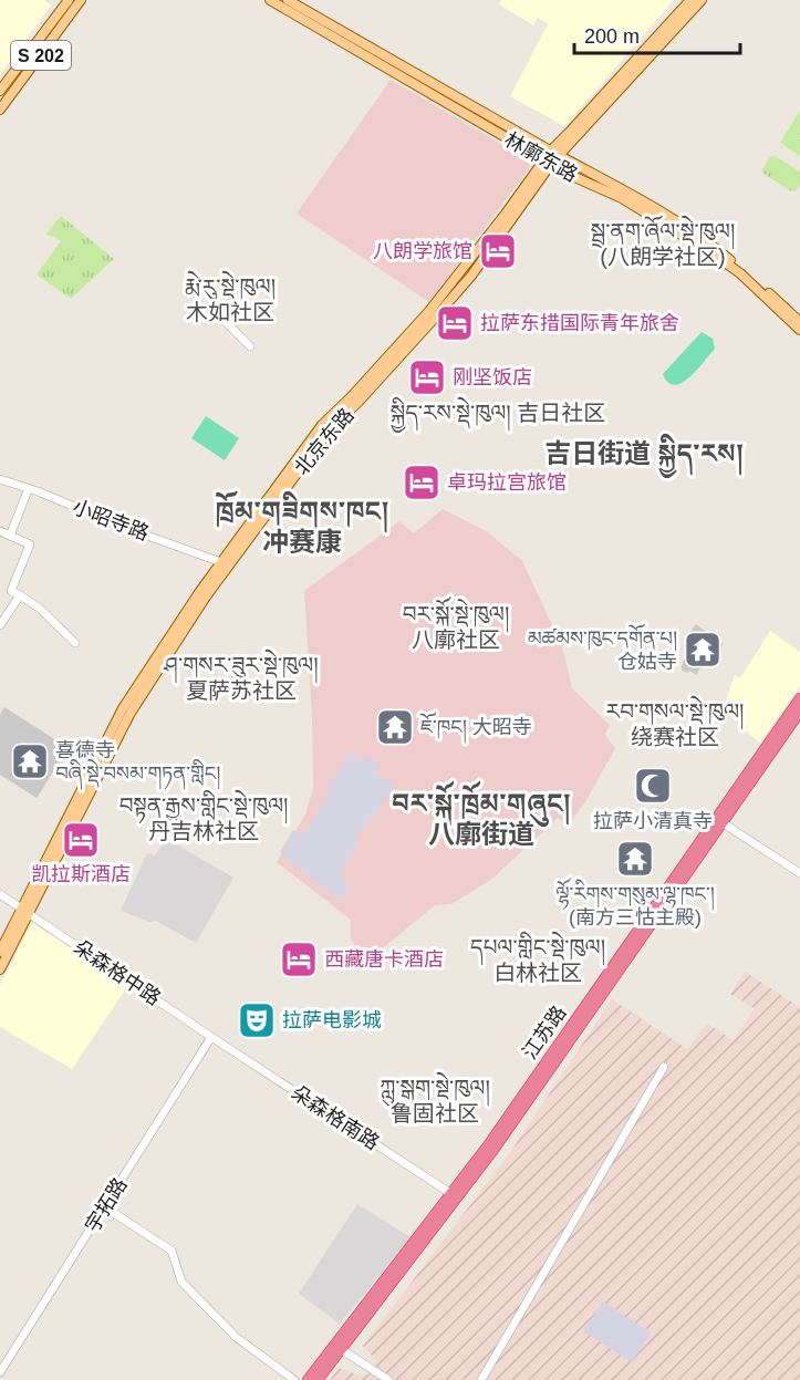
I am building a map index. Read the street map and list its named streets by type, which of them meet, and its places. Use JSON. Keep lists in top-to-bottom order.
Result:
{
  "streets": {
    "highway": ["江苏路"],
    "main road": ["S 202", "林廓东路", "北京东路"],
    "street": [
      "小昭寺路",
      "朵森格中路",
      "朵森格南路",
      "宇拓路"
    ]
  },
  "crossings": [
    ["林廓东路", "北京东路"],
    ["北京东路", "小昭寺路"],
    ["北京东路", "朵森格中路"],
    ["朵森格中路", "朵森格南路"],
    ["朵森格中路", "宇拓路"],
    ["江苏路", "朵森格南路"],
    ["朵森格南路", "宇拓路"]
  ],
  "districts": [
    "སྦྲ་ནག་ཞོལ་སྡེ་ཁུལ། (八朗学社区)",
    "རྨེ་རུ་སྡེ་ཁུལ། 木如社区",
    "སྐྱིད་རས་སྡེ་ཁུལ། 吉日社区",
    "吉日街道 སྐྱིད་རས།",
    "ཁྲོམ་གཟིགས་ཁང། 冲赛康",
    "བར་སྐོ་སྡེ་ཁུལ། 八廓社区",
    "ཤ་གསར་ཟུར་སྡེ་ཁུལ། 夏萨苏社区",
    "རབ་གསལ་སྡེ་ཁུལ། 绕赛社区",
    "བར་སྐོ་ཁྲོམ་གཞུང། 八廓街道",
    "བསྟན་རྒྱས་གླིང་སྡེ་ཁུལ། 丹吉林社区",
    "དཔལ་གླིང་སྡེ་ཁུལ། 白林社区",
    "ཀླུ་སྒུག་སྡེ་ཁུལ། 鲁固社区"
  ],
  "places": {
    "hotel": [
      "八朗学旅馆",
      "拉萨东措国际青年旅舍",
      "刚坚饭店",
      "卓玛拉宫旅馆",
      "凯拉斯酒店",
      "西藏唐卡酒店"
    ],
    "temple": [
      "མཚམས་ཁུང་དགོན་པ། 仓姑寺",
      "ཇོ་ཁང། 大昭寺",
      "喜德寺 བཞི་སྡེ་བསམ་གཏན་གླིང།",
      "ལྷོ་རིགས་གསུམ་ལྷ་ཁང་། (南方三怙主殿)"
    ],
    "mosque": ["拉萨小清真寺"],
    "theatre": ["拉萨电影城"]
  },
  "scale_bar": "200 m"
}
